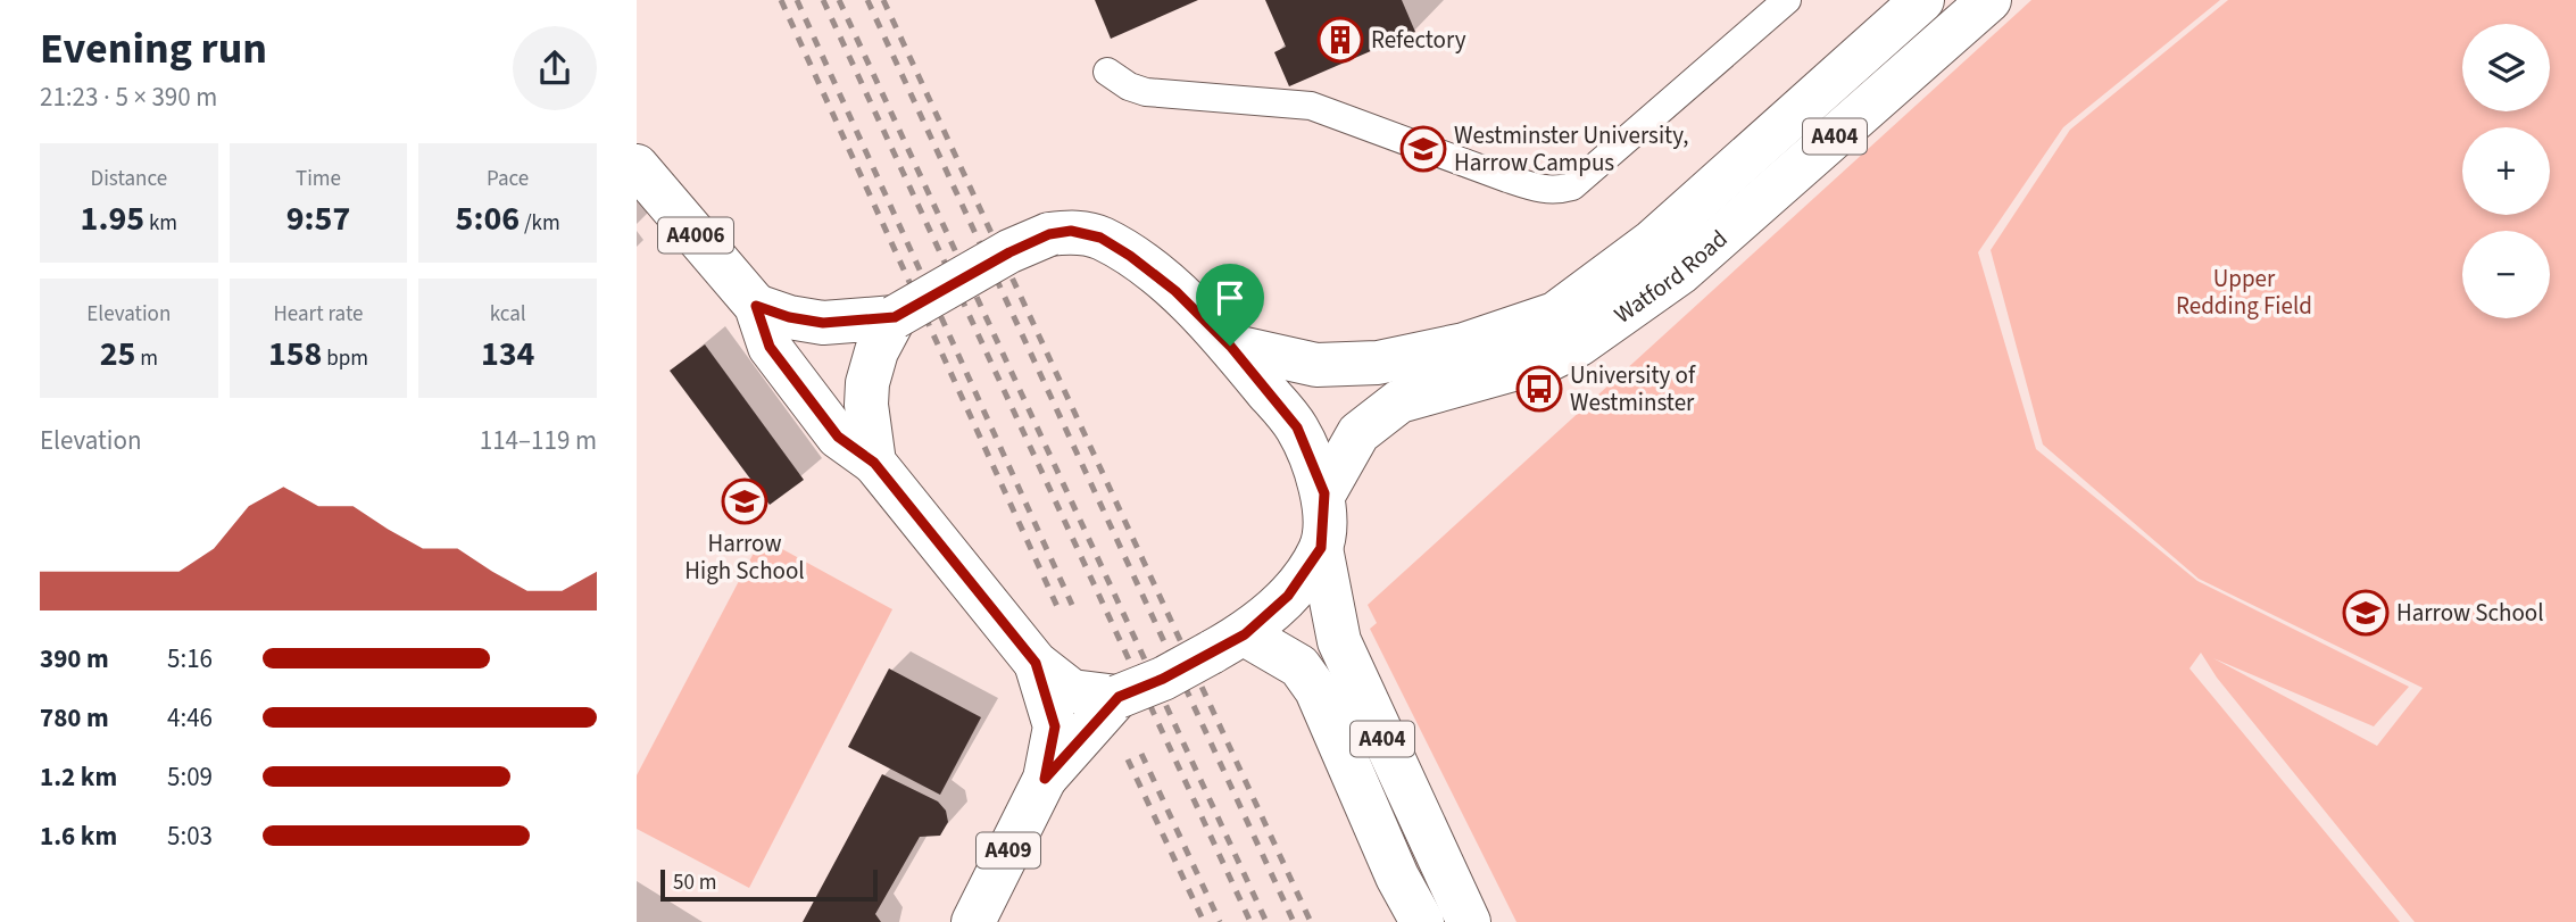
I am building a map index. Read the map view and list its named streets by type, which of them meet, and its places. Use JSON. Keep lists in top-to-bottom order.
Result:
{
  "streets": {
    "main road": [
      "A404",
      "A4006",
      "Watford Road",
      "A409"
    ]
  },
  "parks": ["Upper Redding Field"],
  "places": {
    "building": ["Refectory"],
    "school or university": ["Westminster University, Harrow Campus", "Harrow High School", "Harrow School"],
    "bus stop": ["University of Westminster"]
  },
  "scale_bar": "50 m",
  "page": {
    "heading": ["Evening run", "21:23 · 5 × 390 m"],
    "map_buttons": ["+", "−"],
    "stats": [
      ["Distance", "1.95 km"],
      ["Time", "9:57"],
      ["Pace", "5:06 /km"],
      ["Elevation", "25 m"],
      ["Heart rate", "158 bpm"],
      ["kcal", "134"]
    ],
    "chart": ["Elevation", "114–119 m"],
    "list": [
      {
        "name": "390 m",
        "note": "5:16"
      },
      {
        "name": "780 m",
        "note": "4:46"
      },
      {
        "name": "1.2 km",
        "note": "5:09"
      },
      {
        "name": "1.6 km",
        "note": "5:03"
      }
    ],
    "scale": "50 m"
  }
}
